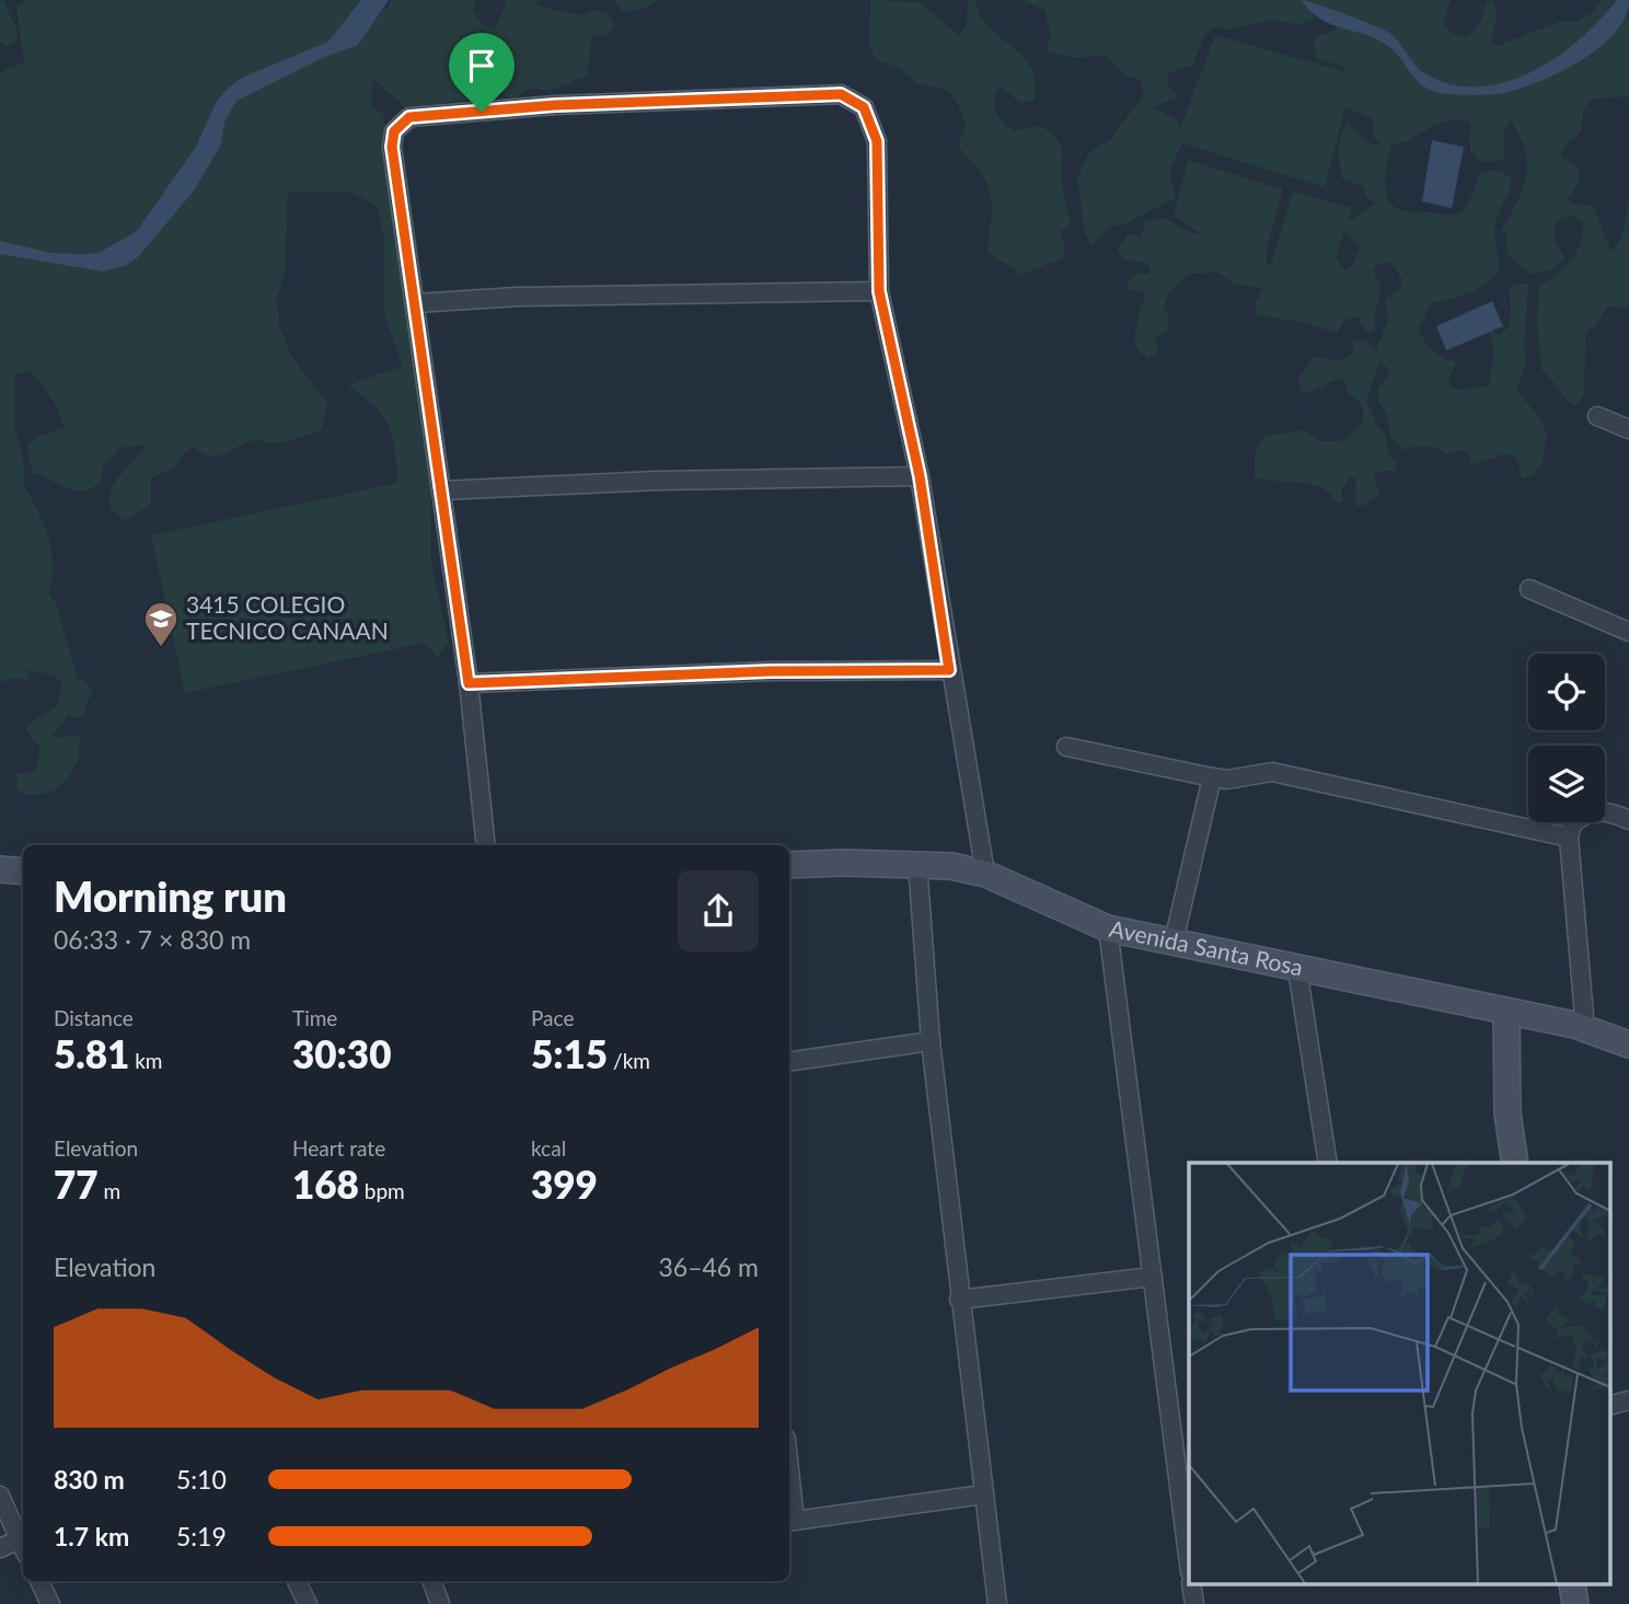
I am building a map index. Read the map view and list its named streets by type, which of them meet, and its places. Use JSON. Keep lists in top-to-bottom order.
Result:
{
  "streets": {
    "main road": ["Avenida Santa Rosa"]
  },
  "places": {
    "school or university": ["3415 COLEGIO TECNICO CANAAN"]
  },
  "page": {
    "heading": ["Morning run", "06:33 · 7 × 830 m"],
    "stats": [
      ["Distance", "5.81 km"],
      ["Time", "30:30"],
      ["Pace", "5:15 /km"],
      ["Elevation", "77 m"],
      ["Heart rate", "168 bpm"],
      ["kcal", "399"]
    ],
    "chart": ["Elevation", "36–46 m"],
    "list": [
      {
        "name": "830 m",
        "note": "5:10"
      },
      {
        "name": "1.7 km",
        "note": "5:19"
      }
    ]
  }
}
